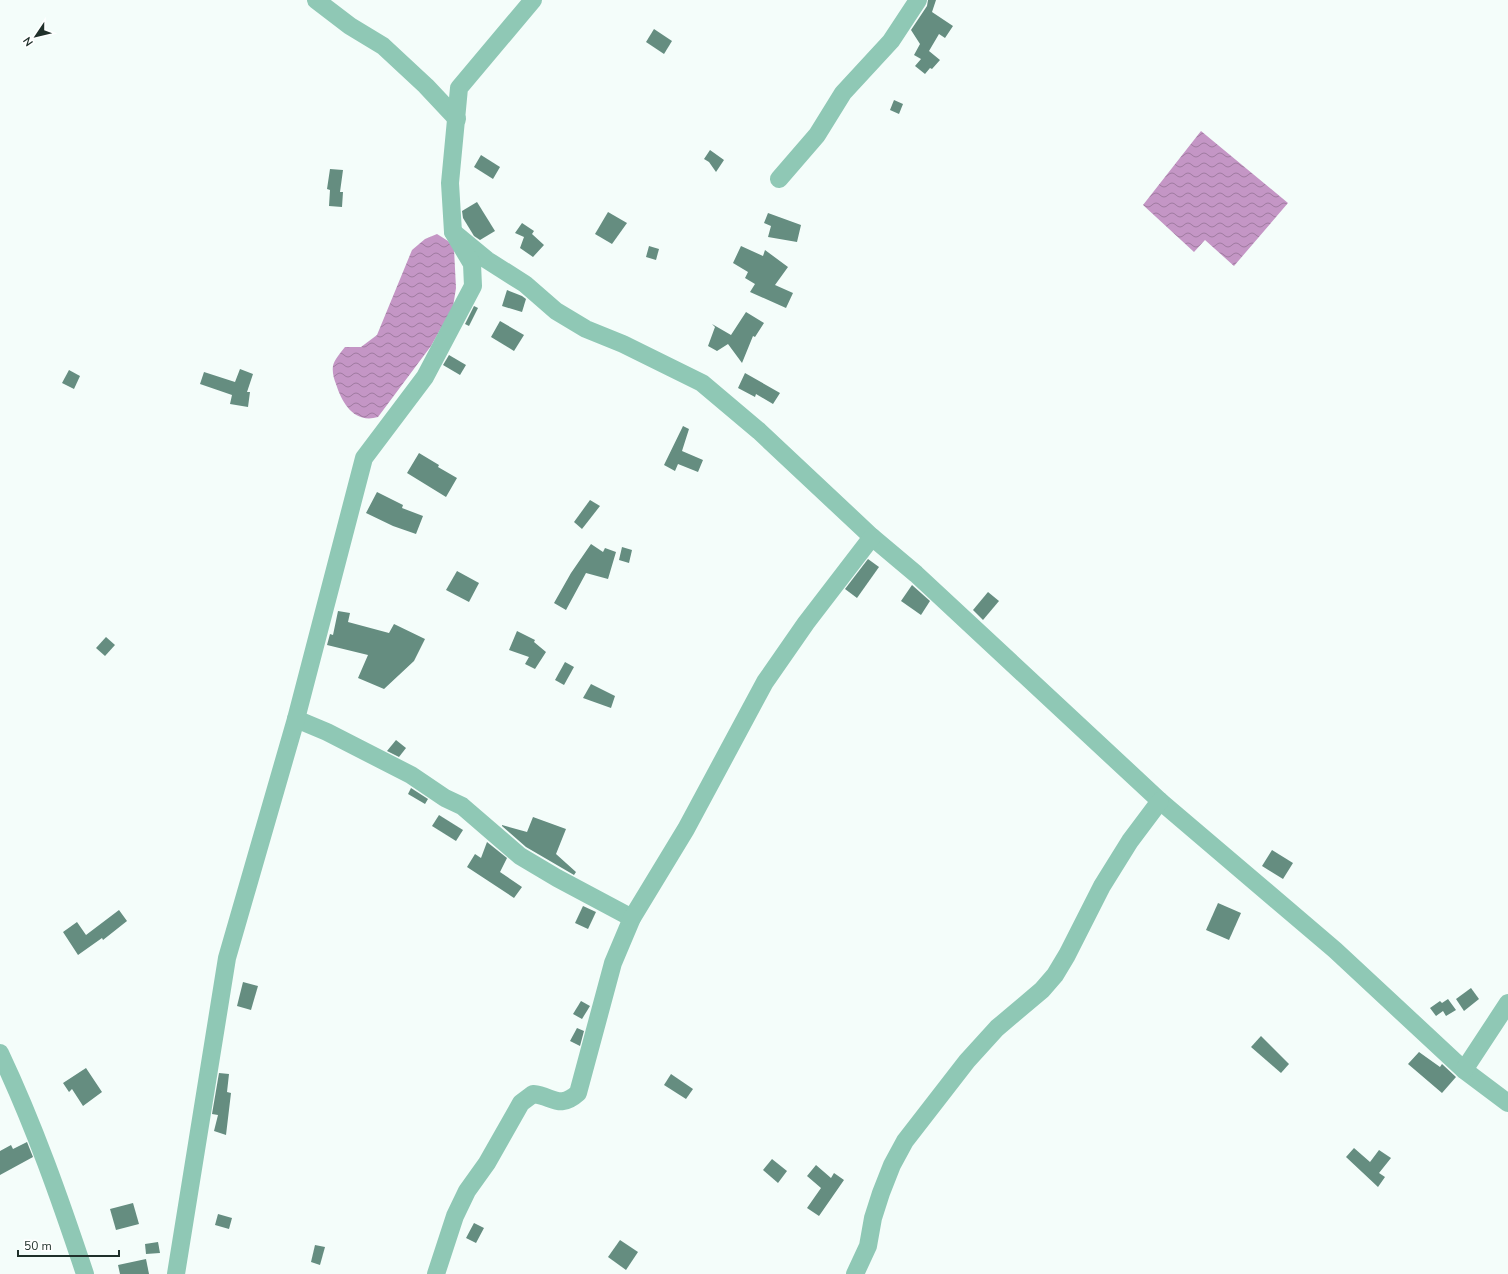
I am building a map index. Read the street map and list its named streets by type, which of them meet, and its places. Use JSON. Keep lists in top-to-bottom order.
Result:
{
  "scale_bar": "50 m",
  "north": "bottom left"
}
